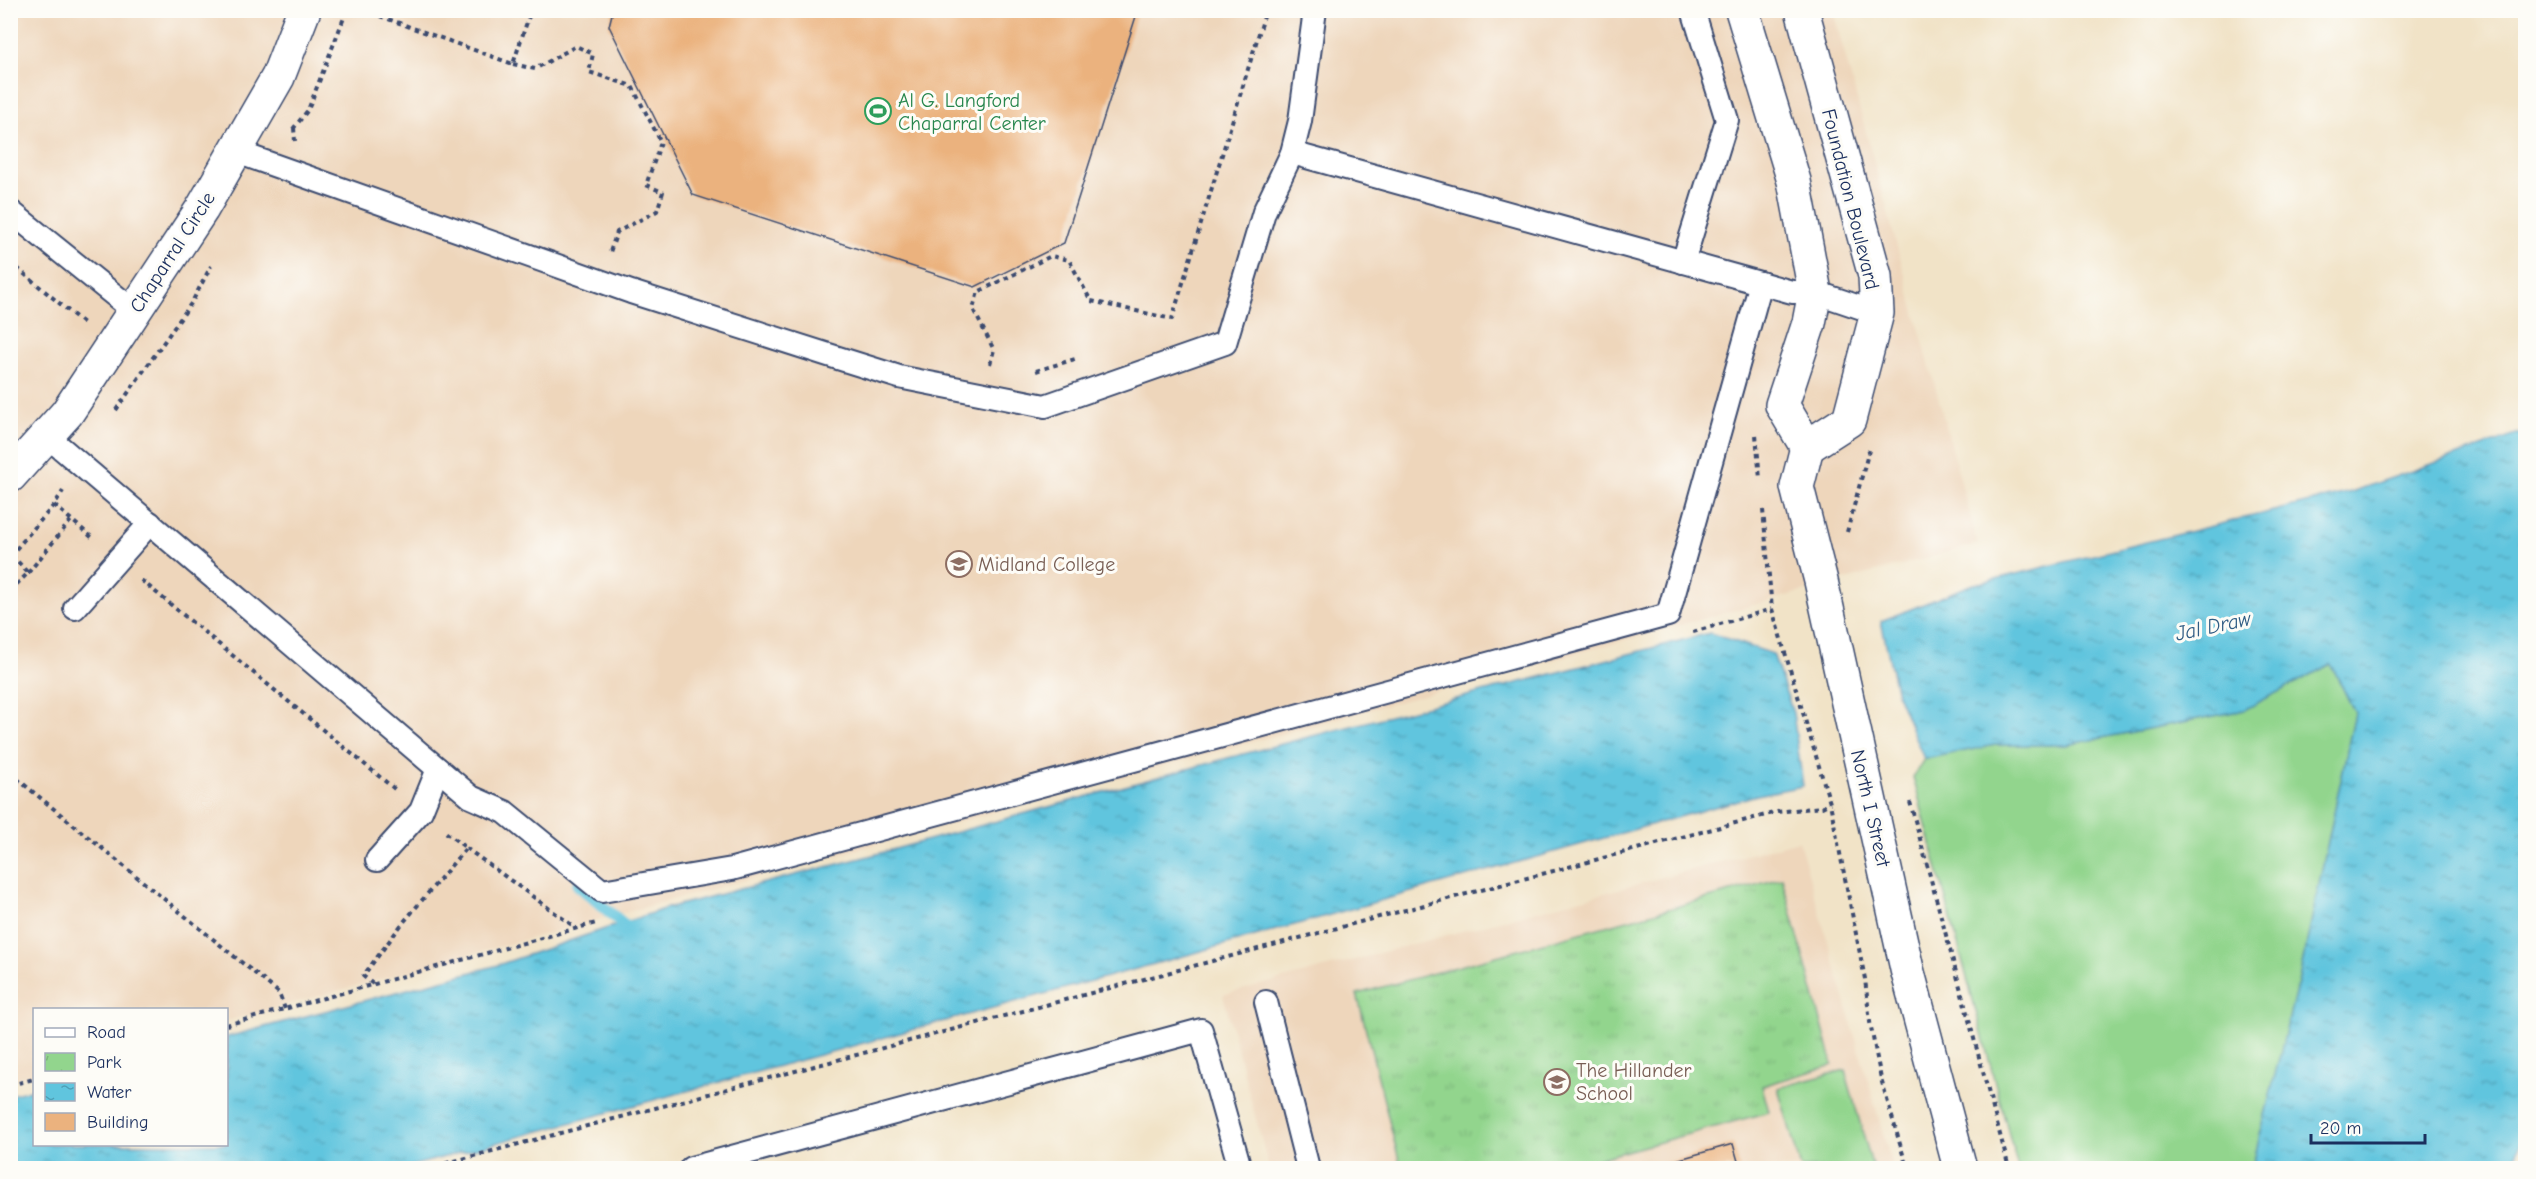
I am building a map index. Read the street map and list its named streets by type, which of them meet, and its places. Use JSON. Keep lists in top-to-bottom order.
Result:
{
  "streets": {
    "street": ["Foundation Boulevard", "Chaparral Circle", "North I Street"]
  },
  "crossings": [
    ["Foundation Boulevard", "North I Street"]
  ],
  "water": ["Jal Draw"],
  "places": {
    "sports": ["Al G. Langford Chaparral Center"],
    "school or university": ["Midland College", "The Hillander School"]
  },
  "legend": [
    "Road",
    "Park",
    "Water",
    "Building"
  ],
  "scale_bar": "20 m"
}
